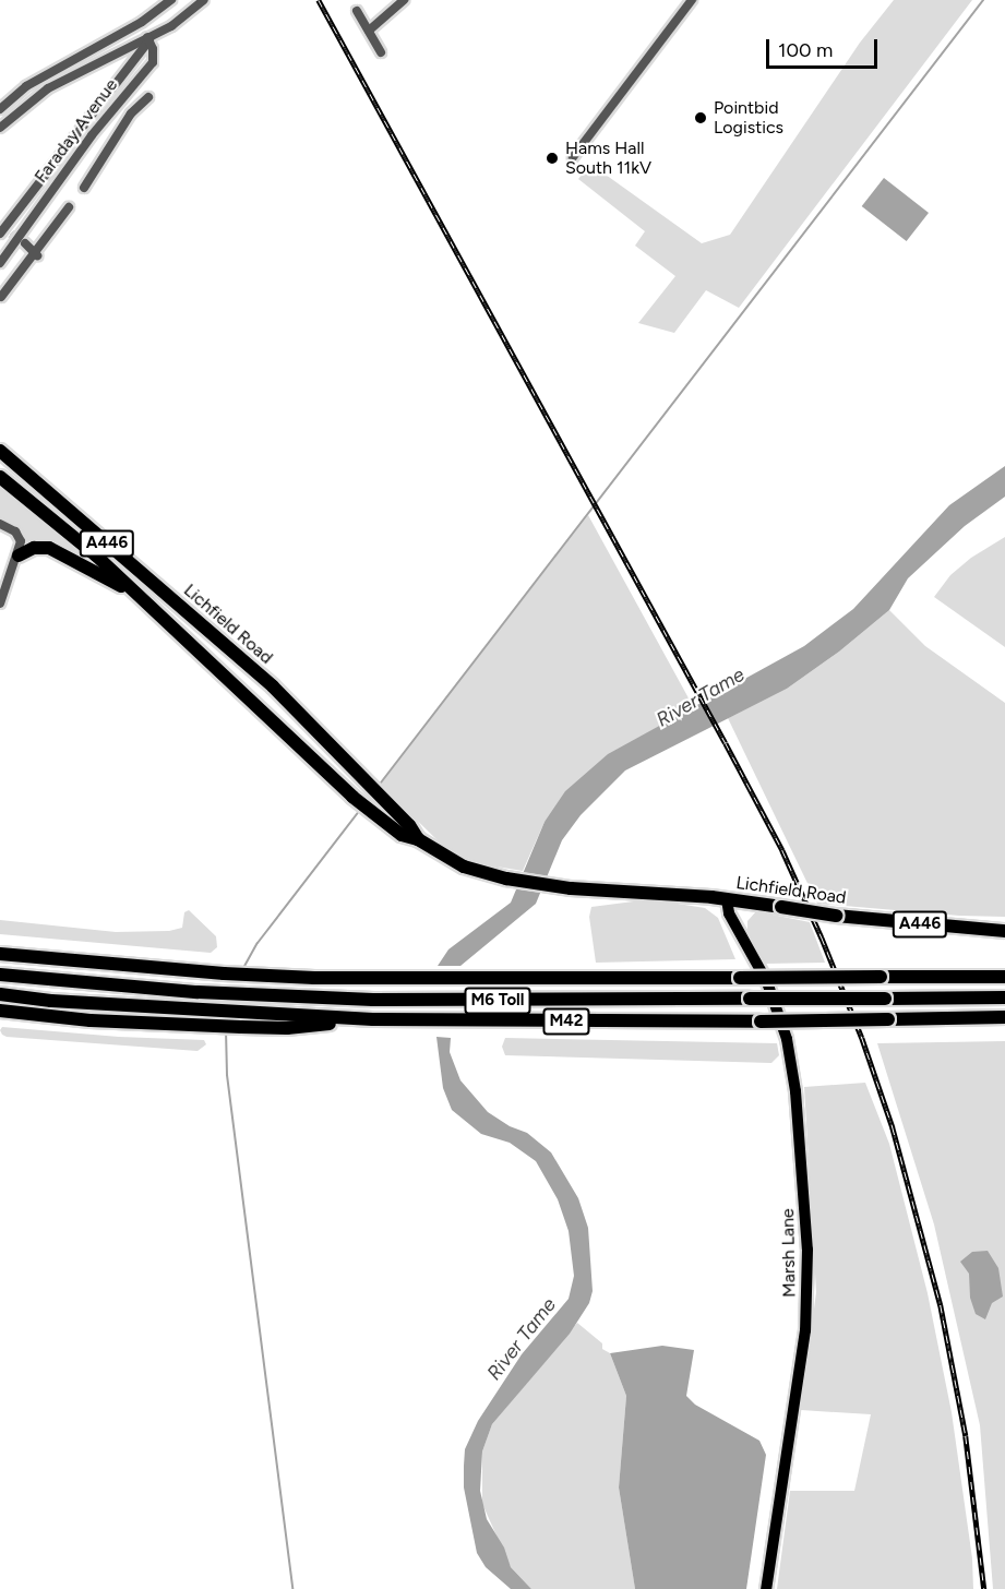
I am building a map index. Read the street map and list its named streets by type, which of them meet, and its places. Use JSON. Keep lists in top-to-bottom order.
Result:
{
  "streets": {
    "highway": [
      "A446",
      "Lichfield Road",
      "M6 Toll",
      "M42"
    ],
    "main road": ["Marsh Lane"],
    "street": ["Faraday Avenue"]
  },
  "crossings": [
    ["Lichfield Road", "Marsh Lane"]
  ],
  "water": ["River Tame"],
  "places": ["Pointbid Logistics", "Hams Hall South 11kV"],
  "scale_bar": "100 m"
}
